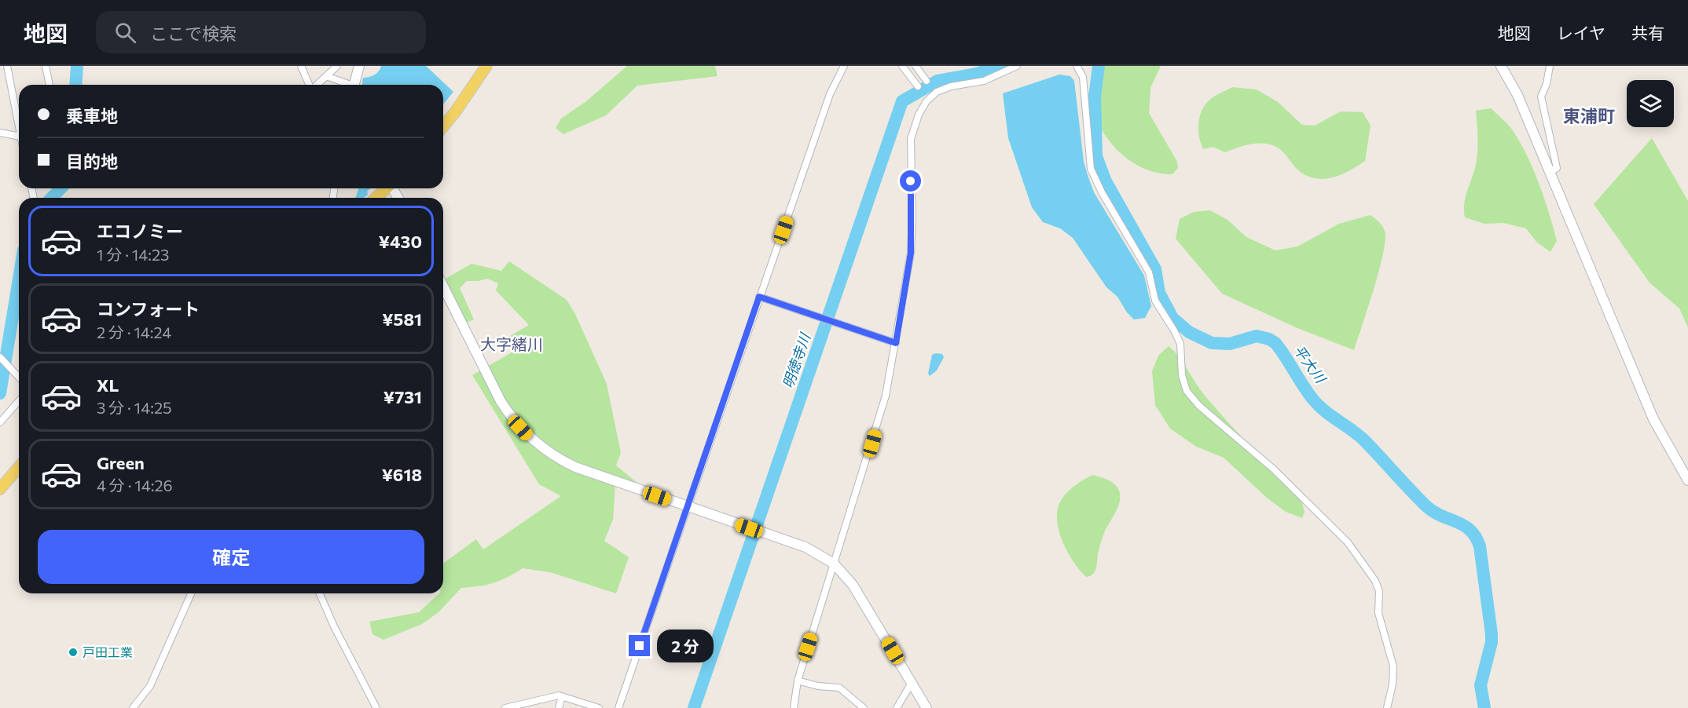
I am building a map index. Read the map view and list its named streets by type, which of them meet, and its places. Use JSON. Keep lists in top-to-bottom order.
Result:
{
  "districts": ["東浦町", "大字緒川"],
  "water": ["明徳寺川", "平大川"],
  "places": ["戸田工業"],
  "page": {
    "header": "地図",
    "search": "ここで検索",
    "nav": ["地図", "レイヤ", "共有"],
    "banner": ["乗車地", "目的地"],
    "list": [
      {
        "name": "エコノミー",
        "note": "1 分 · 14:23",
        "value": "¥430"
      },
      {
        "name": "コンフォート",
        "note": "2 分 · 14:24",
        "value": "¥581"
      },
      {
        "name": "XL",
        "note": "3 分 · 14:25",
        "value": "¥731"
      },
      {
        "name": "Green",
        "note": "4 分 · 14:26",
        "value": "¥618"
      }
    ],
    "buttons": "確定",
    "bubble": "2 分"
  }
}
